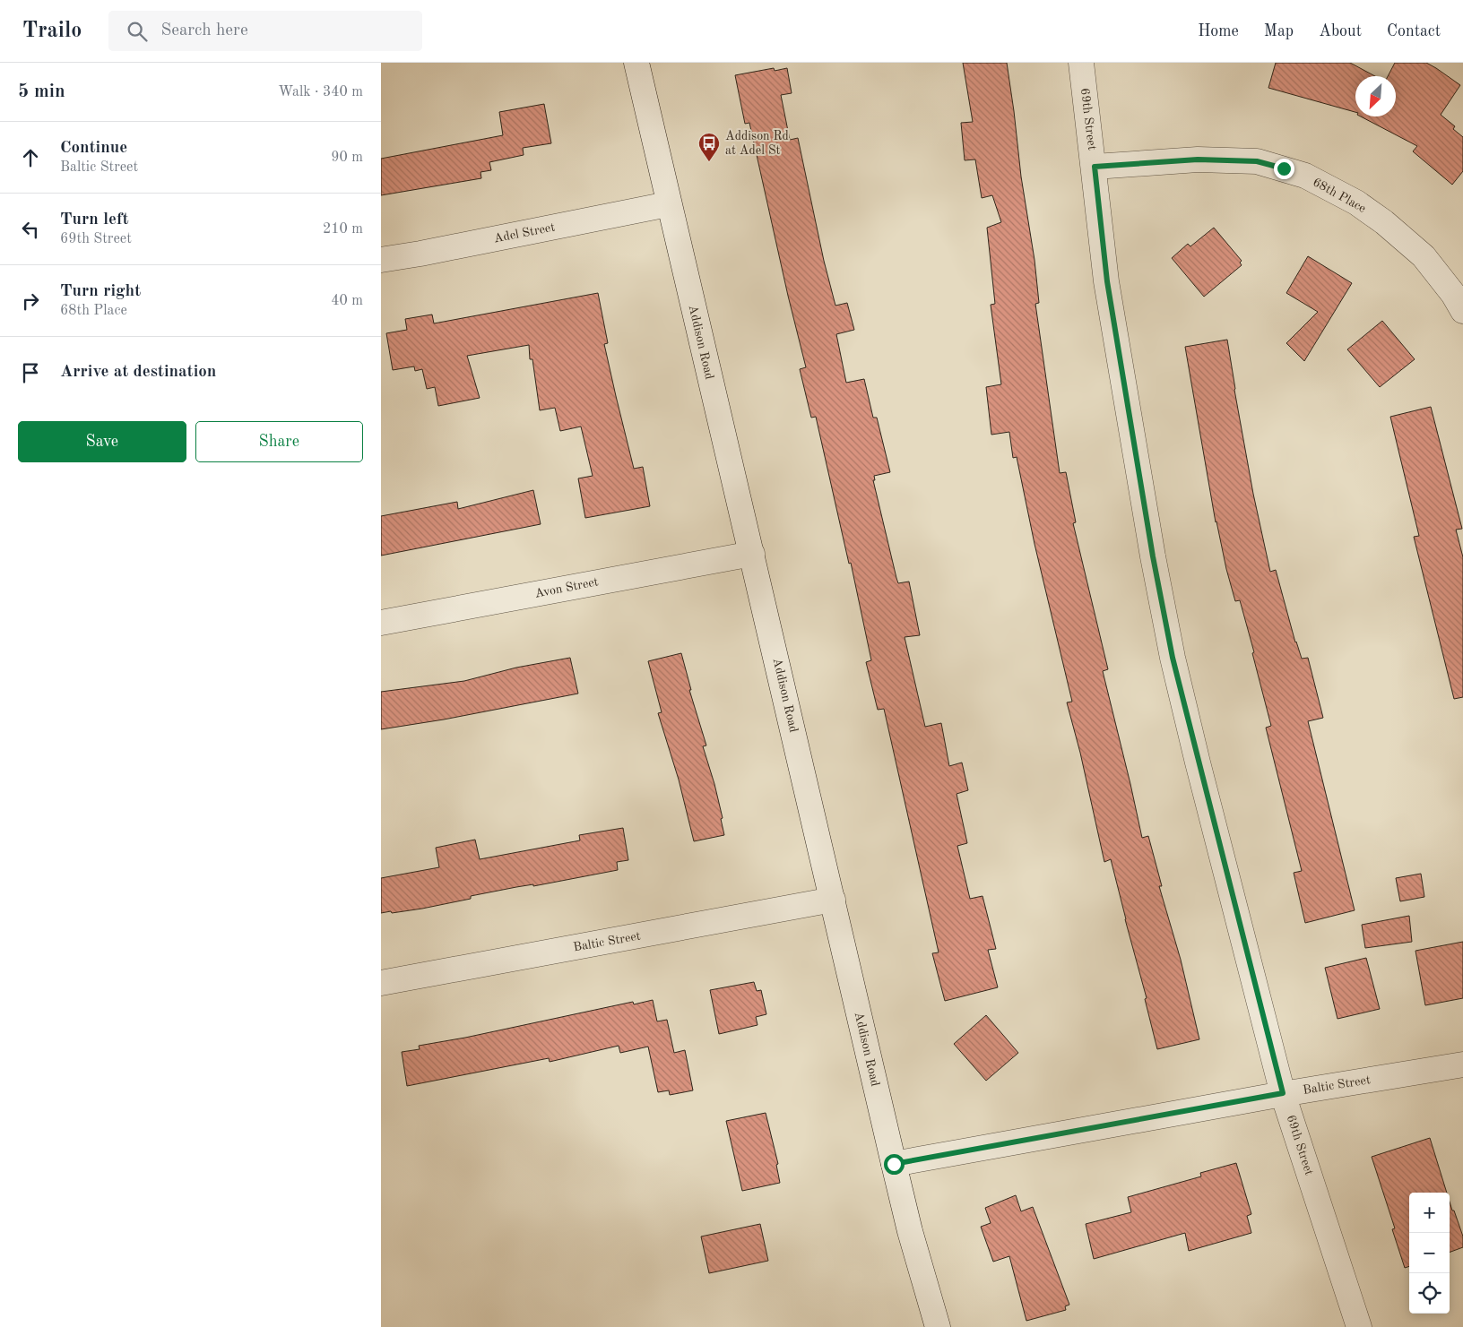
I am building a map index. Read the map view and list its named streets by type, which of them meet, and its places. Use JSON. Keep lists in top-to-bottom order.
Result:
{
  "streets": {
    "street": [
      "69th Street",
      "68th Place",
      "Adel Street",
      "Addison Road",
      "Avon Street",
      "Baltic Street"
    ]
  },
  "crossings": [
    ["69th Street", "68th Place"],
    ["69th Street", "Baltic Street"],
    ["Adel Street", "Addison Road"],
    ["Addison Road", "Avon Street"],
    ["Addison Road", "Baltic Street"]
  ],
  "places": {
    "bus stop": ["Addison Rd at Adel St"]
  },
  "north": "bottom left",
  "page": {
    "header": "Trailo",
    "search": "Search here",
    "nav": [
      "Home",
      "Map",
      "About",
      "Contact"
    ],
    "heading": ["5 min", "Walk · 340 m"],
    "list": [
      ["Continue", "Baltic Street", "90 m"],
      ["Turn left", "69th Street", "210 m"],
      ["Turn right", "68th Place", "40 m"],
      "Arrive at destination"
    ],
    "buttons": ["Save", "Share"],
    "map_buttons": ["+", "−"]
  }
}
